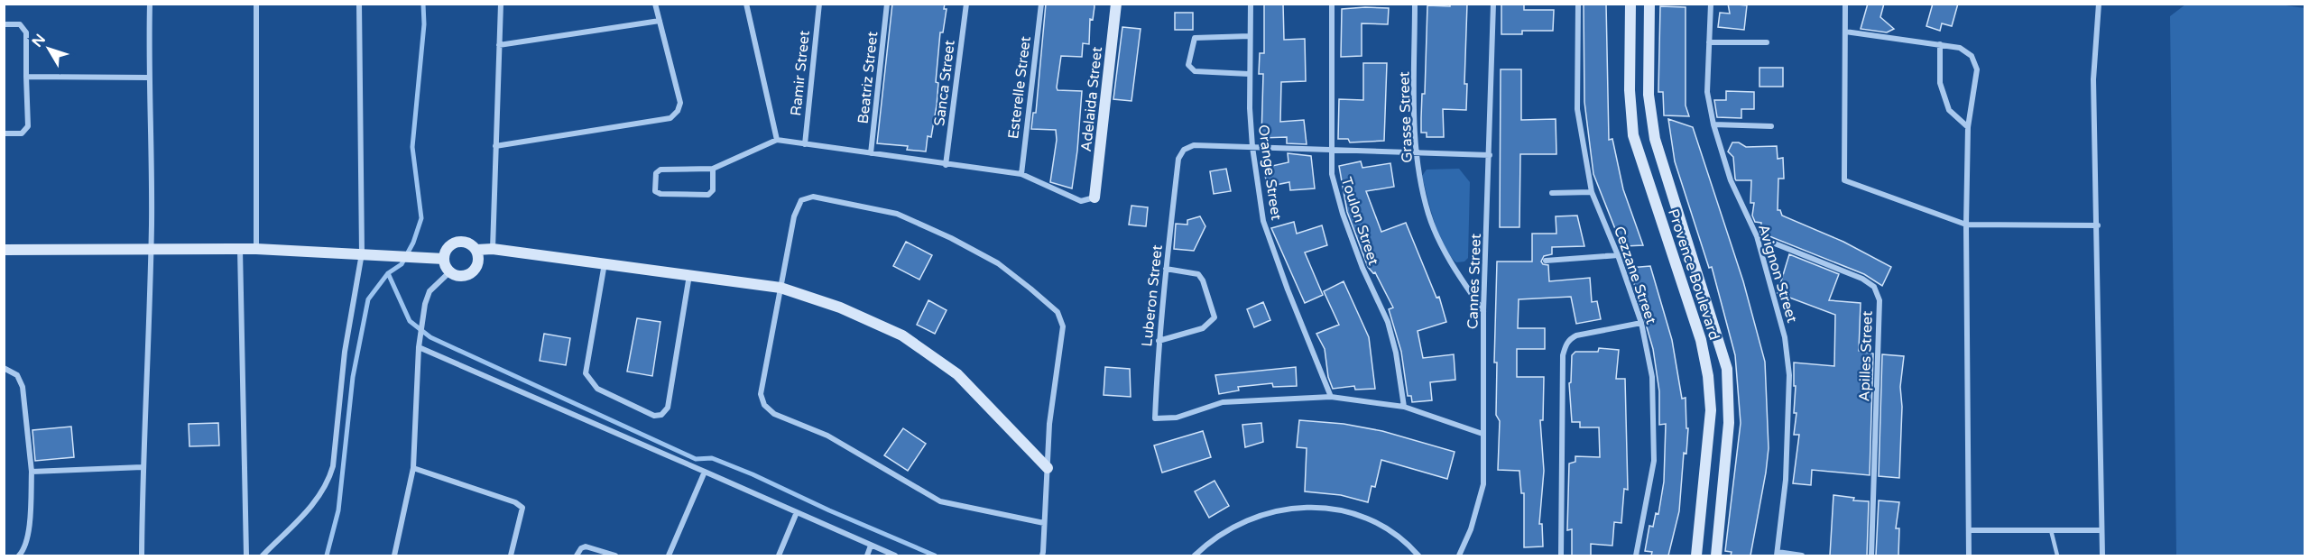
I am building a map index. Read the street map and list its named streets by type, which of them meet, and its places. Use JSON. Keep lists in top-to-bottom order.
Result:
{
  "streets": {
    "street": [
      "Ramir Street",
      "Beatriz Street",
      "Sanca Street",
      "Esterelle Street",
      "Adelaida Street",
      "Grasse Street",
      "Orange Street",
      "Toulon Street",
      "Avignon Street",
      "Provence Boulevard",
      "Cezzane Street",
      "Cannes Street",
      "Luberon Street",
      "Apilles Street"
    ]
  },
  "crossings": [
    ["Grasse Street", "Cannes Street"],
    ["Grasse Street", "Luberon Street"],
    ["Orange Street", "Luberon Street"],
    ["Toulon Street", "Luberon Street"],
    ["Avignon Street", "Apilles Street"],
    ["Cannes Street", "Luberon Street"]
  ],
  "north": "top left"
}
